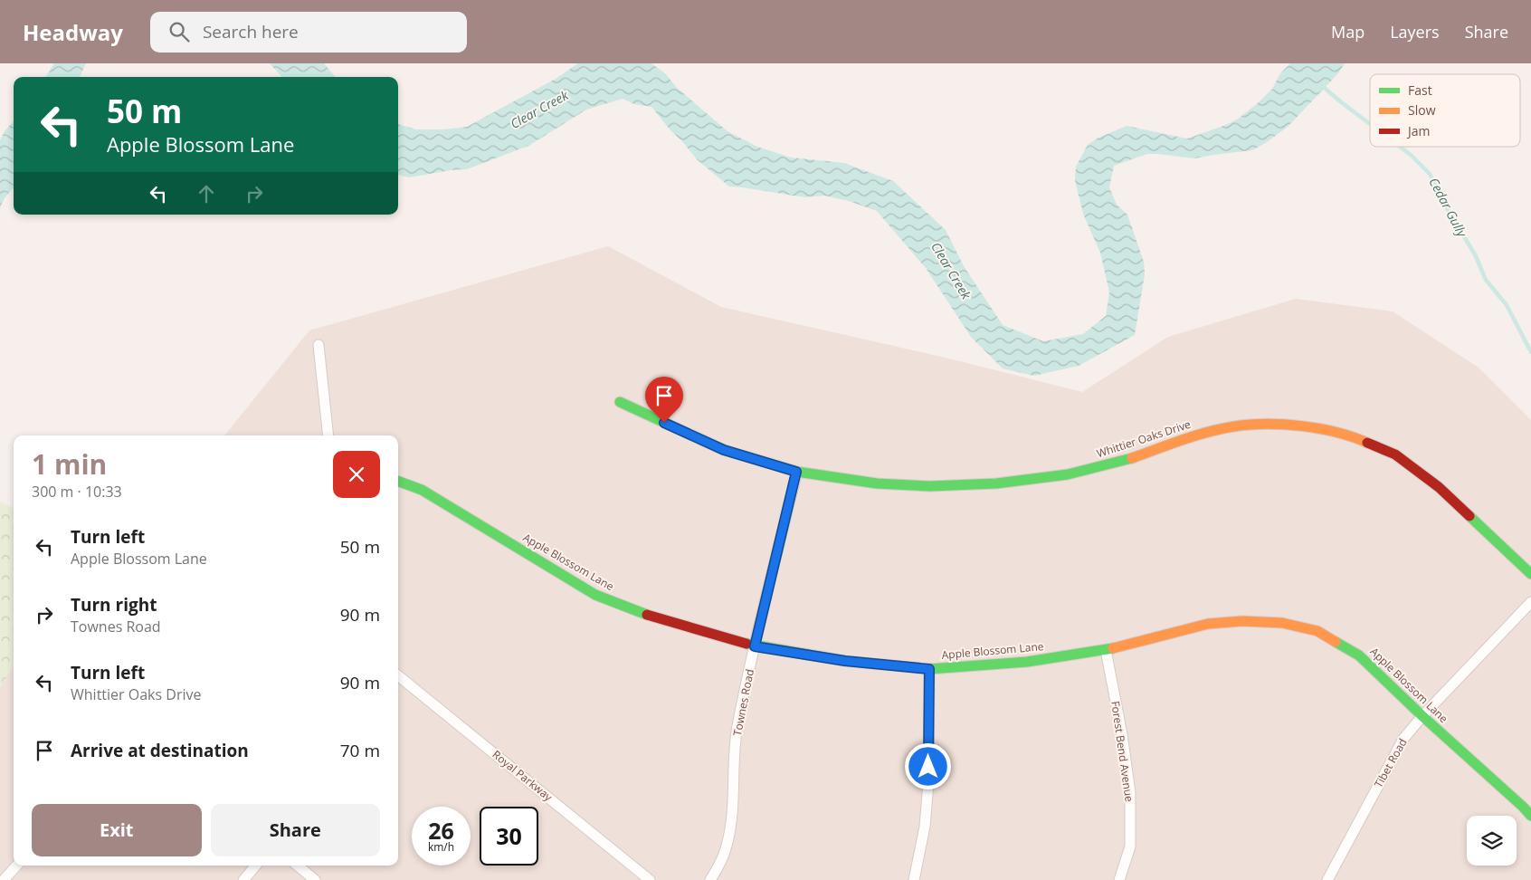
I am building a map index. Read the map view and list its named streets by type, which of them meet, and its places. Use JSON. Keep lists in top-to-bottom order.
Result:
{
  "streets": {
    "street": [
      "Whittier Oaks Drive",
      "Apple Blossom Lane",
      "Townes Road",
      "Forest Bend Avenue",
      "Tibet Road",
      "Royal Parkway"
    ]
  },
  "crossings": [
    ["Whittier Oaks Drive", "Townes Road"],
    ["Apple Blossom Lane", "Townes Road"],
    ["Apple Blossom Lane", "Forest Bend Avenue"],
    ["Apple Blossom Lane", "Tibet Road"]
  ],
  "water": ["Clear Creek", "Cedar Gully"],
  "legend": ["Fast", "Slow", "Jam"],
  "page": {
    "header": "Headway",
    "search": "Search here",
    "nav": ["Map", "Layers", "Share"],
    "turn": ["50 m", "Apple Blossom Lane"],
    "heading": ["1 min", "300 m · 10:33"],
    "list": [
      {
        "name": "Turn left",
        "note": "Apple Blossom Lane",
        "value": "50 m"
      },
      {
        "name": "Turn right",
        "note": "Townes Road",
        "value": "90 m"
      },
      {
        "name": "Turn left",
        "note": "Whittier Oaks Drive",
        "value": "90 m"
      },
      {
        "name": "Arrive at destination",
        "value": "70 m"
      }
    ],
    "buttons": ["Exit", "Share"],
    "speed": "26 km/h",
    "limit": "30"
  }
}
